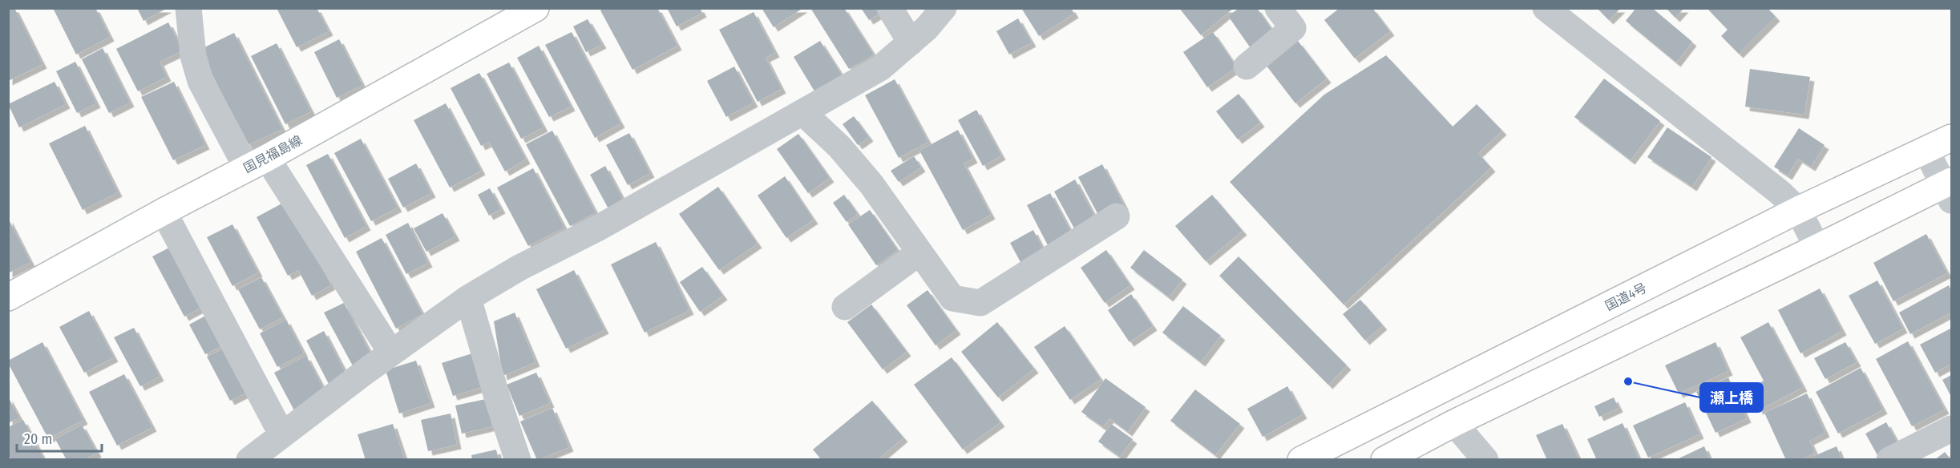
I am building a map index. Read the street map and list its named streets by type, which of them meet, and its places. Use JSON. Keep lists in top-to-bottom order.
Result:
{
  "streets": {
    "main road": ["国見福島線", "国道4号"]
  },
  "places": ["瀬上橋"],
  "scale_bar": "20 m"
}
